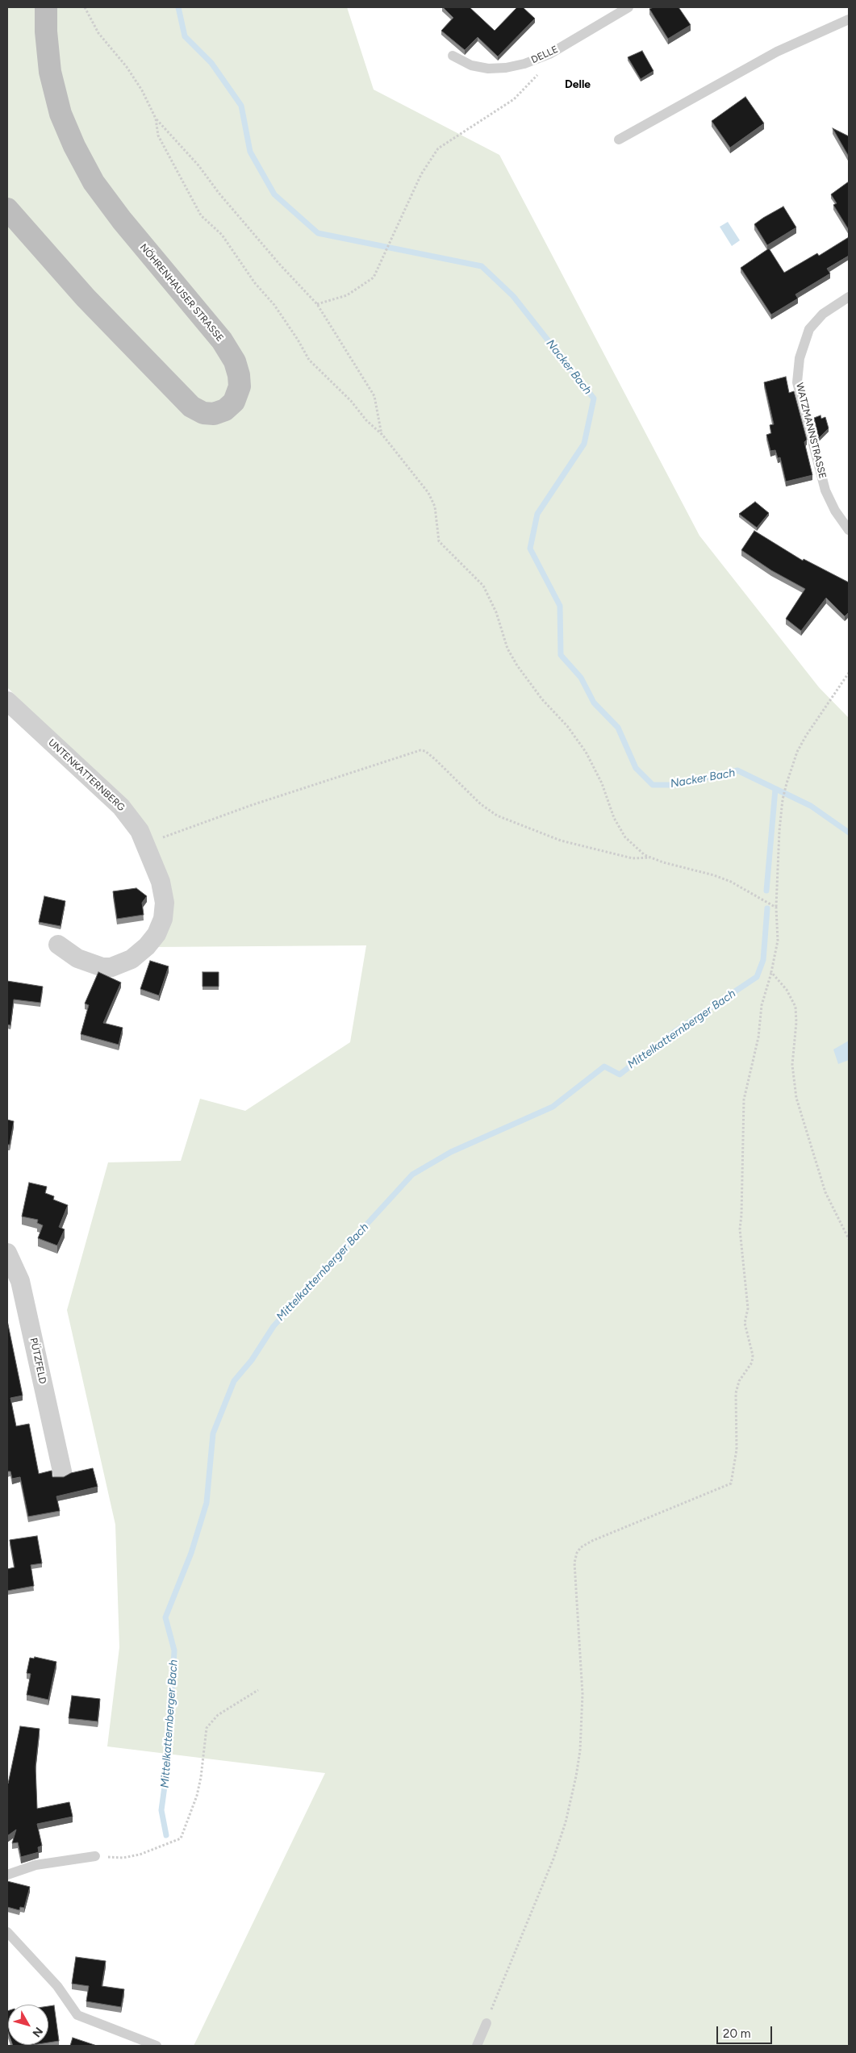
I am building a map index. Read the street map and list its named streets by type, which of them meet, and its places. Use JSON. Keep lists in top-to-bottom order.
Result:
{
  "streets": {
    "street": ["NÖHRENHAUSER STRASSE", "UNTENKATTERNBERG", "PÜTZFELD"],
    "lane": ["DELLE", "WATZMANNSTRASSE"]
  },
  "districts": ["Delle"],
  "water": ["Nacker Bach", "Mittelkatternberger Bach"],
  "scale_bar": "20 m",
  "north": "bottom right"
}
